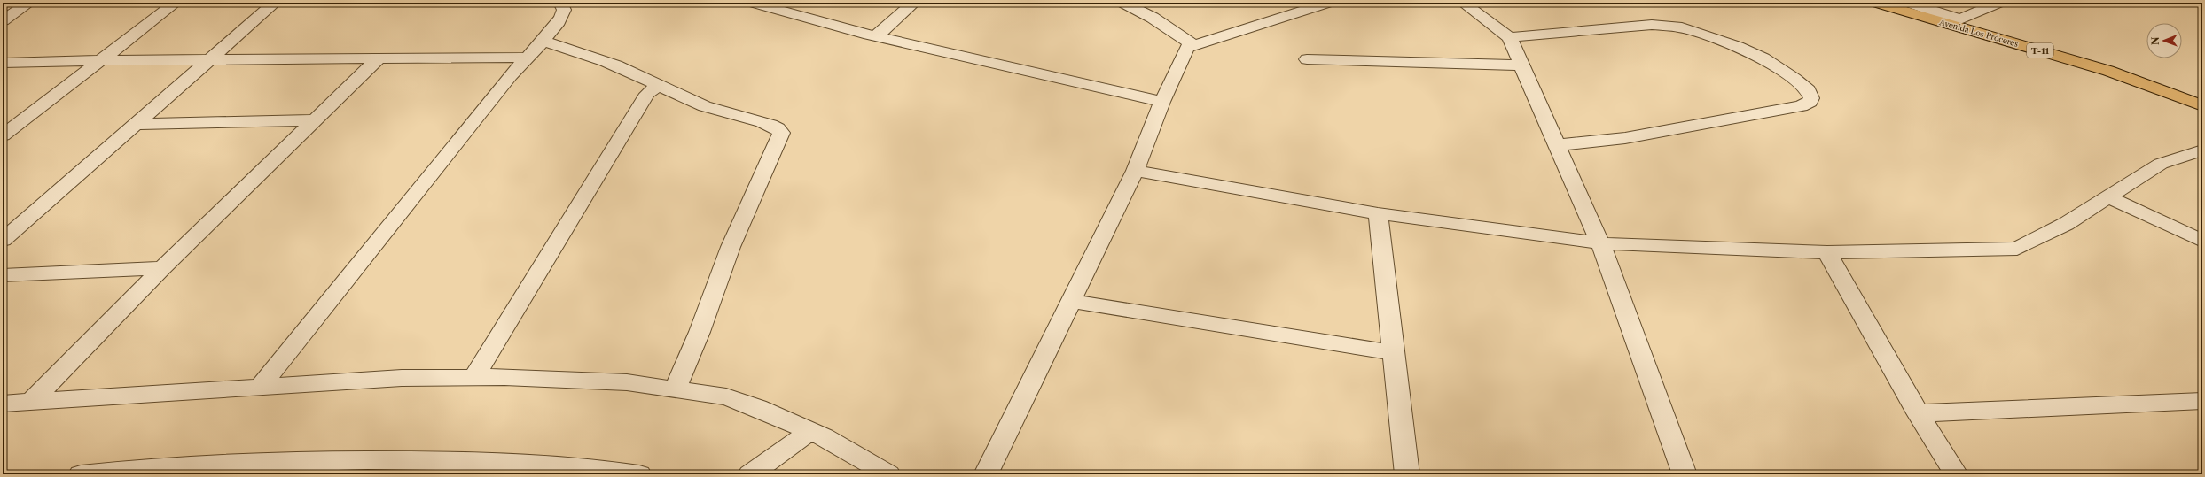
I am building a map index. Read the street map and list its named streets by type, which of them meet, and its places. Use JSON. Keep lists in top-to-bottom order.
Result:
{
  "streets": {
    "highway": ["Avenida Los Próceres", "T-11"]
  },
  "north": "left"
}
